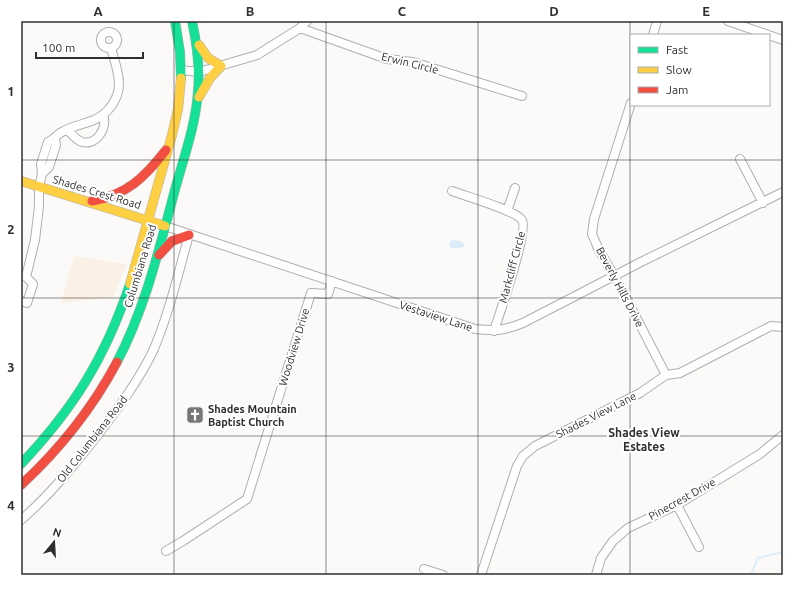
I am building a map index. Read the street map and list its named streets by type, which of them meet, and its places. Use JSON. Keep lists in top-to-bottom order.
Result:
{
  "streets": {
    "main road": ["Shades Crest Road", "Columbiana Road"],
    "street": [
      "Erwin Circle",
      "Markcliff Circle",
      "Beverly Hills Drive",
      "Vestaview Lane",
      "Woodview Drive",
      "Shades View Lane",
      "Old Columbiana Road",
      "Pinecrest Drive"
    ]
  },
  "crossings": [
    ["Shades Crest Road", "Columbiana Road"],
    ["Shades Crest Road", "Vestaview Lane"],
    ["Columbiana Road", "Vestaview Lane"],
    ["Markcliff Circle", "Vestaview Lane"],
    ["Beverly Hills Drive", "Vestaview Lane"],
    ["Beverly Hills Drive", "Shades View Lane"],
    ["Vestaview Lane", "Woodview Drive"],
    ["Vestaview Lane", "Old Columbiana Road"]
  ],
  "districts": ["Shades View Estates"],
  "places": {
    "church": ["Shades Mountain Baptist Church"]
  },
  "legend": ["Fast", "Slow", "Jam"],
  "scale_bar": "100 m",
  "north": "top",
  "grid": {
    "columns": [
      "A",
      "B",
      "C",
      "D",
      "E"
    ],
    "rows": [
      "1",
      "2",
      "3",
      "4"
    ]
  }
}
